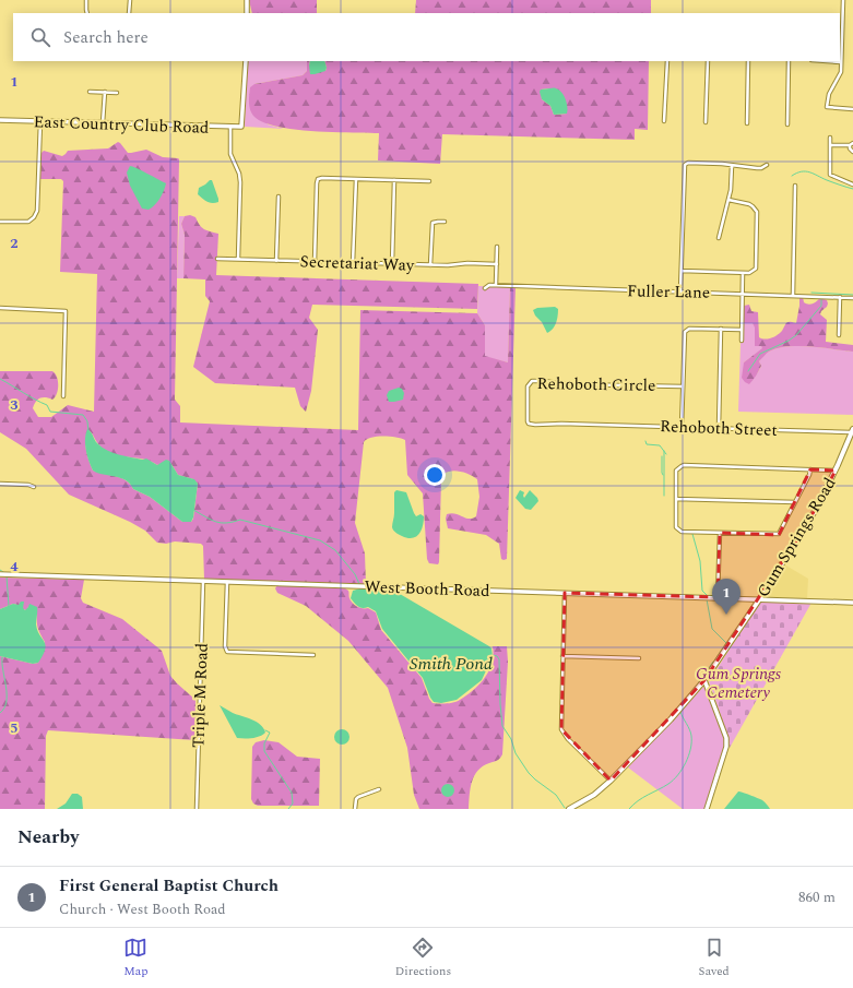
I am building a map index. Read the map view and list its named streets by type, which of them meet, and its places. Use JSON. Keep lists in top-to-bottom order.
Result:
{
  "streets": {
    "main road": ["Gum Springs Road"],
    "street": [
      "East Country Club Road",
      "Secretariat Way",
      "Fuller Lane",
      "Rehoboth Circle",
      "Rehoboth Street",
      "West Booth Road",
      "Triple M Road"
    ]
  },
  "crossings": [
    ["Rehoboth Circle", "Rehoboth Street"],
    ["Rehoboth Street", "Gum Springs Road"],
    ["Gum Springs Road", "West Booth Road"],
    ["West Booth Road", "Triple M Road"]
  ],
  "water": ["Smith Pond"],
  "parks": ["Gum Springs Cemetery"],
  "page": {
    "search": "Search here",
    "pins": "1",
    "heading": "Nearby",
    "list": [
      {
        "mark": "1",
        "name": "First General Baptist Church",
        "note": "Church · West Booth Road",
        "value": "860 m"
      }
    ],
    "nav": ["Map", "Directions", "Saved"]
  },
  "grid": {
    "rows": [
      "1",
      "2",
      "3",
      "4",
      "5"
    ]
  }
}
